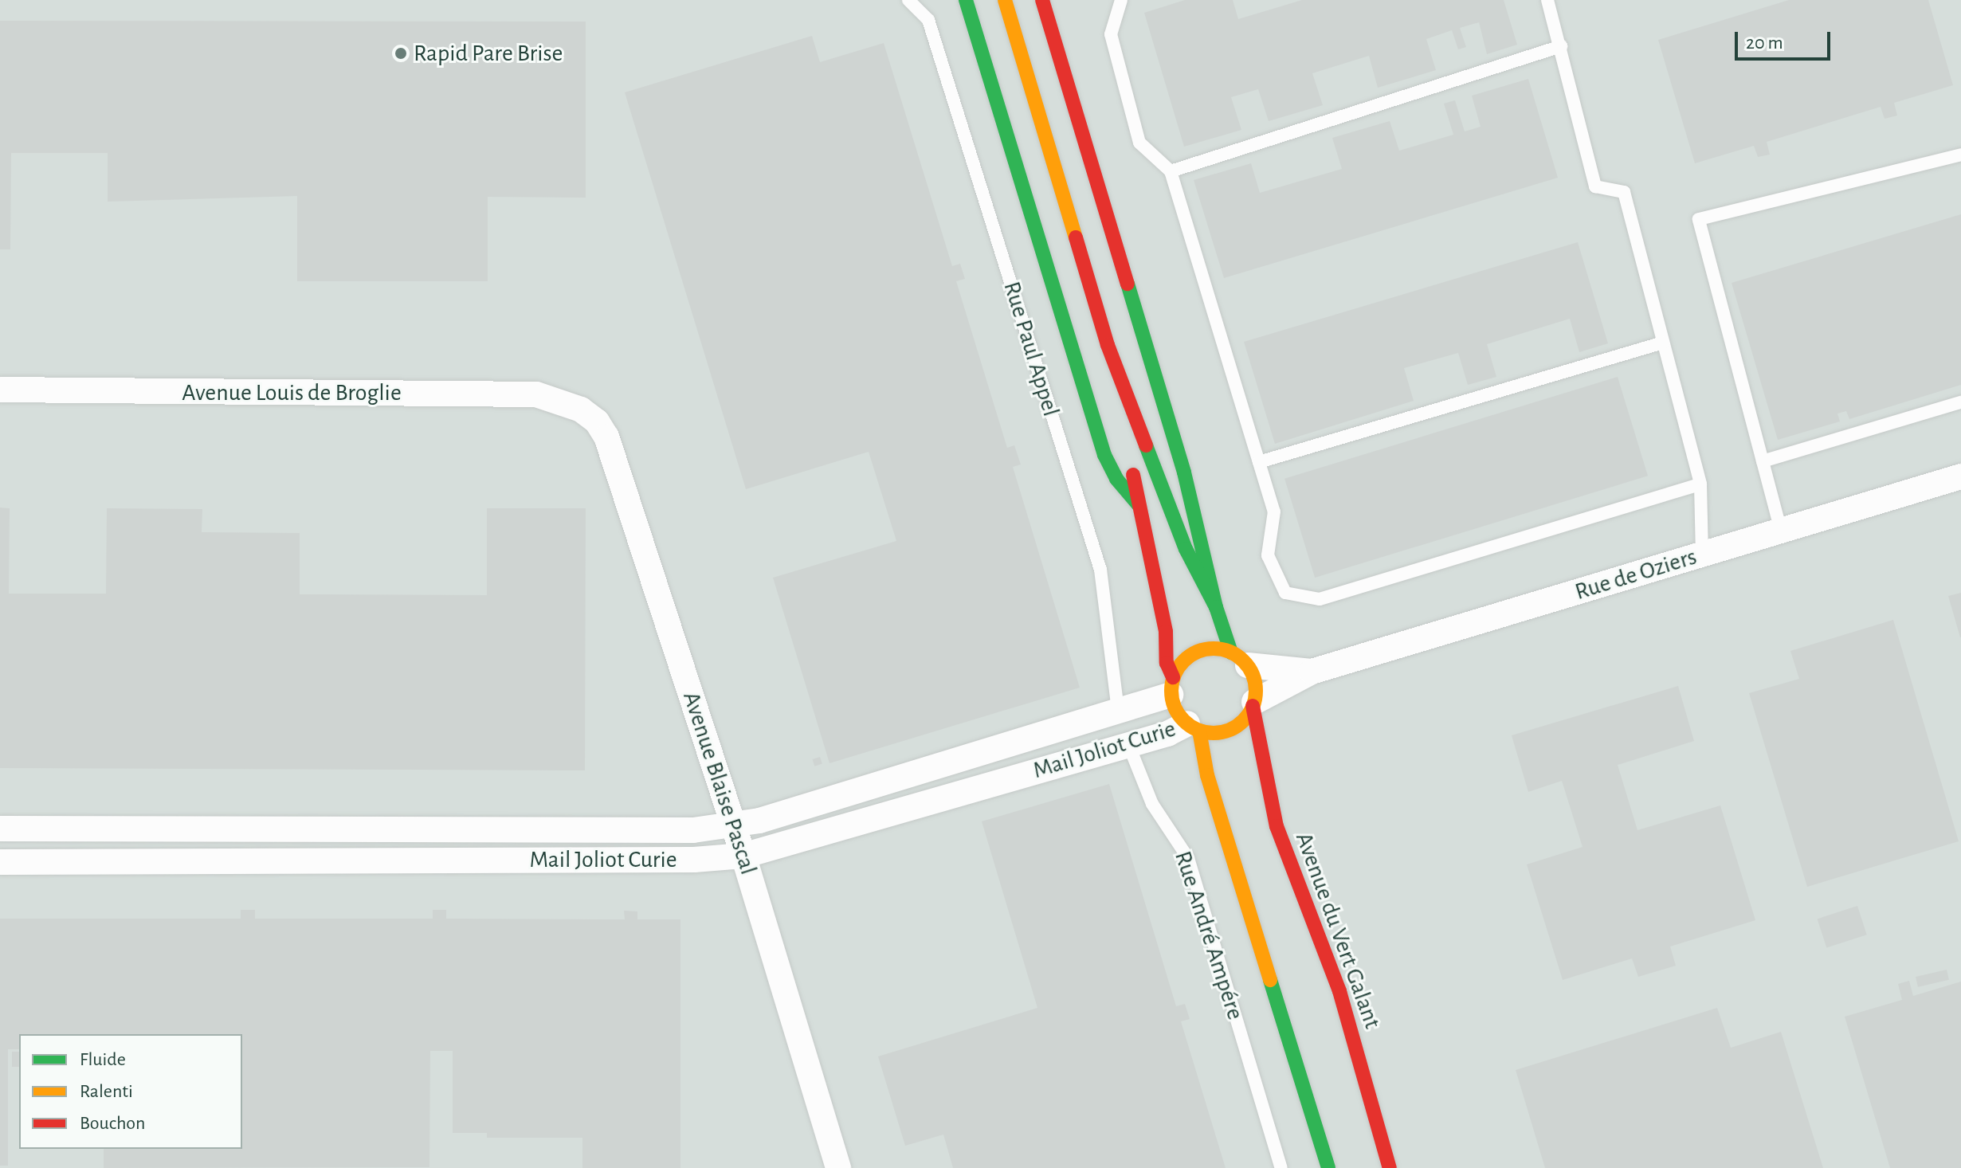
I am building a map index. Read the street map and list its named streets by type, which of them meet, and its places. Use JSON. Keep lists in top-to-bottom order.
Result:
{
  "streets": {
    "main road": ["Avenue du Vert Galant"],
    "street": [
      "Avenue Louis de Broglie",
      "Rue de Oziers",
      "Mail Joliot Curie",
      "Avenue Blaise Pascal",
      "Rue André Ampére"
    ],
    "lane": ["Rue Paul Appel"]
  },
  "crossings": [
    ["Rue Paul Appel", "Mail Joliot Curie"],
    ["Rue Paul Appel", "Rue André Ampére"],
    ["Avenue Louis de Broglie", "Avenue Blaise Pascal"],
    ["Rue de Oziers", "Mail Joliot Curie"],
    ["Rue de Oziers", "Avenue du Vert Galant"],
    ["Mail Joliot Curie", "Avenue Blaise Pascal"],
    ["Mail Joliot Curie", "Avenue du Vert Galant"],
    ["Mail Joliot Curie", "Rue André Ampére"]
  ],
  "places": ["Rapid Pare Brise"],
  "legend": ["Fluide", "Ralenti", "Bouchon"],
  "scale_bar": "20 m"
}
